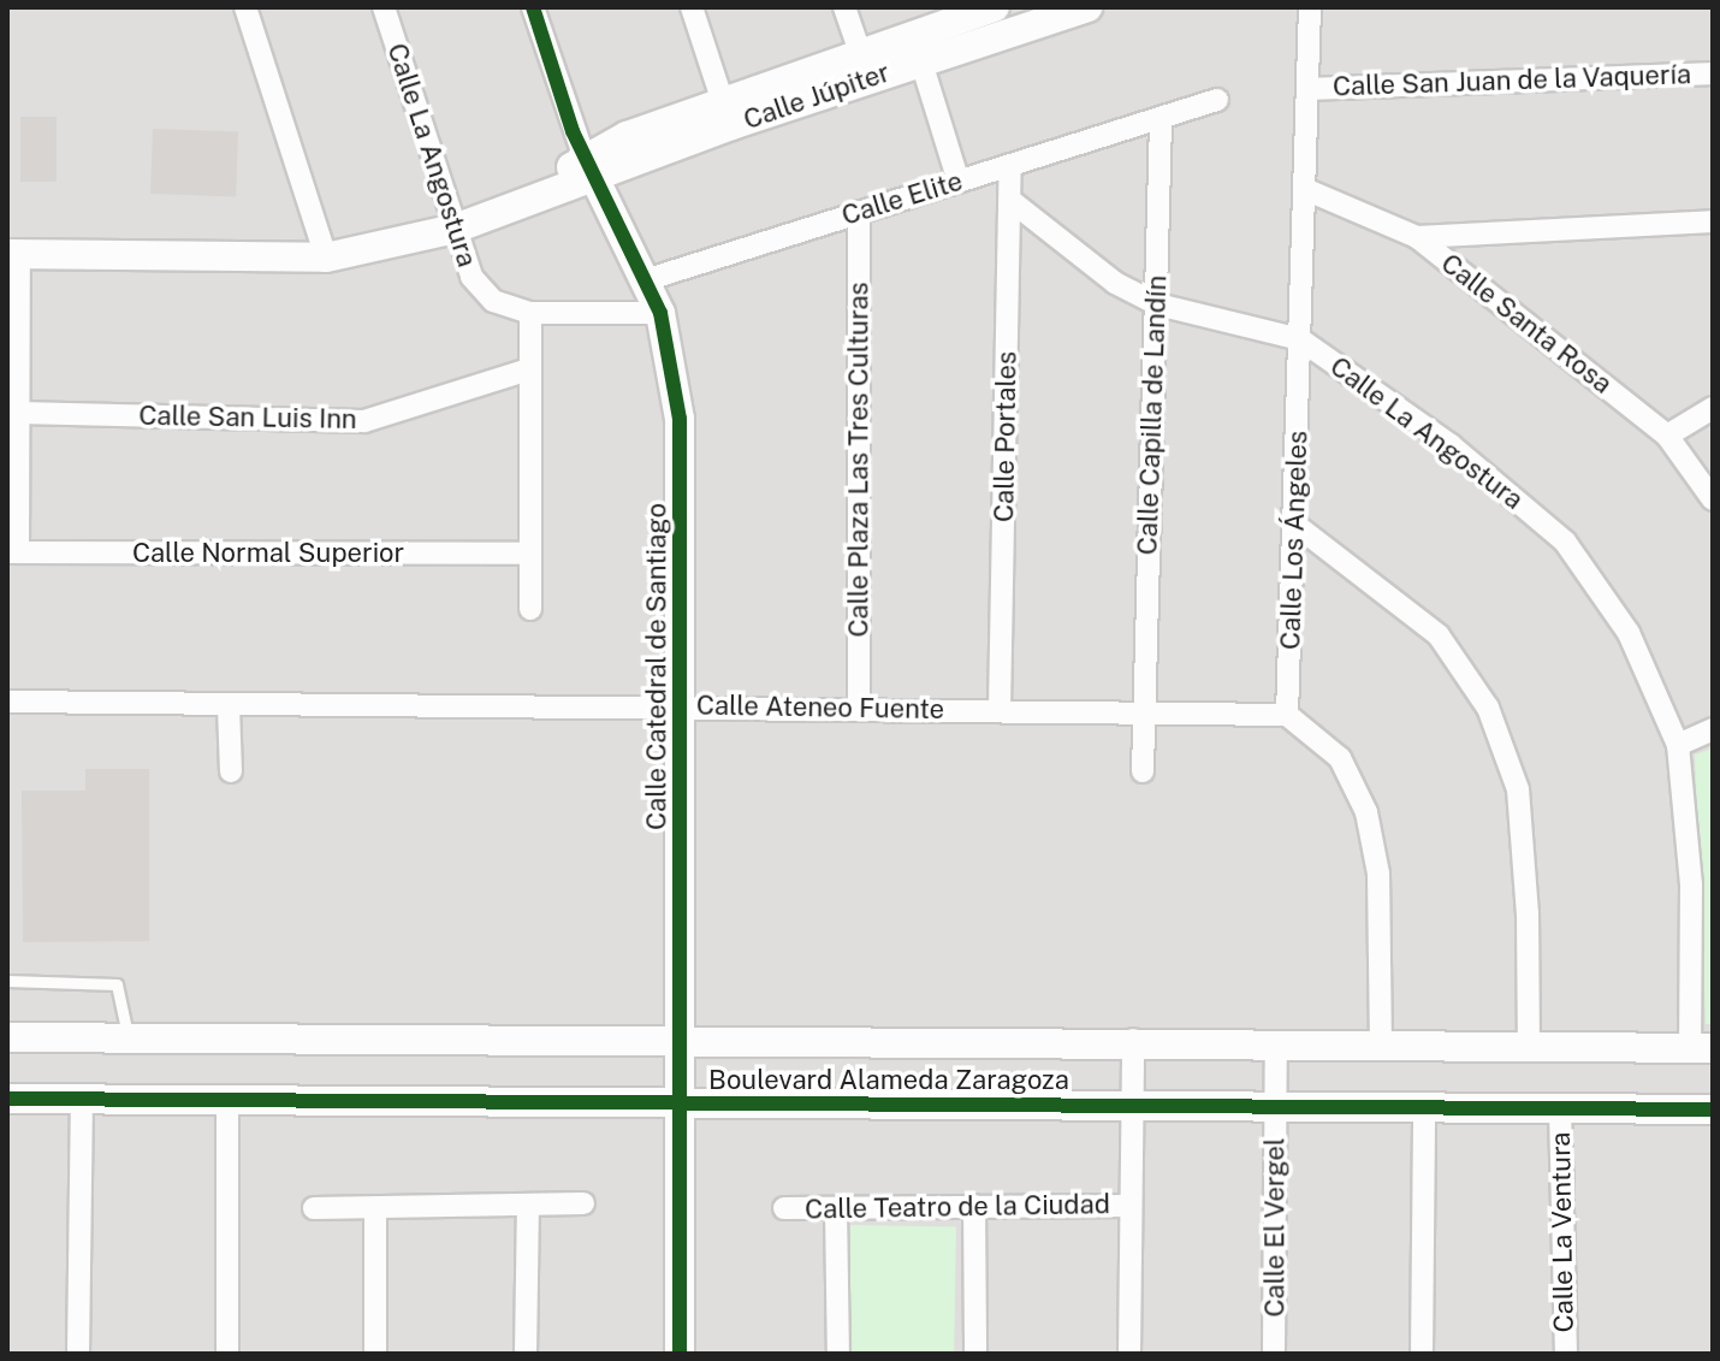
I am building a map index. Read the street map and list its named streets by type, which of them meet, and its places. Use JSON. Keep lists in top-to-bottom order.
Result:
{
  "streets": {
    "street": [
      "Calle San Juan de la Vaquería",
      "Calle Júpiter",
      "Calle La Angostura",
      "Calle Elite",
      "Calle Santa Rosa",
      "Calle Capilla de Landín",
      "Calle San Luis Inn",
      "Calle Portales",
      "Calle Plaza Las Tres Culturas",
      "Calle Los Ángeles",
      "Calle Normal Superior",
      "Calle Catedral de Santiago",
      "Calle Ateneo Fuente",
      "Boulevard Alameda Zaragoza",
      "Calle Teatro de la Ciudad",
      "Calle El Vergel",
      "Calle La Ventura"
    ]
  },
  "crossings": [
    ["Calle San Juan de la Vaquería", "Calle Los Ángeles"],
    ["Calle Júpiter", "Calle La Angostura"],
    ["Calle Júpiter", "Calle Catedral de Santiago"],
    ["Calle La Angostura", "Calle Capilla de Landín"],
    ["Calle La Angostura", "Calle Portales"],
    ["Calle La Angostura", "Calle Los Ángeles"],
    ["Calle La Angostura", "Calle Catedral de Santiago"],
    ["Calle La Angostura", "Boulevard Alameda Zaragoza"],
    ["Calle Elite", "Calle Capilla de Landín"],
    ["Calle Elite", "Calle Portales"],
    ["Calle Elite", "Calle Plaza Las Tres Culturas"],
    ["Calle Elite", "Calle Catedral de Santiago"],
    ["Calle Santa Rosa", "Calle Los Ángeles"],
    ["Calle Capilla de Landín", "Calle Ateneo Fuente"],
    ["Calle Portales", "Calle Ateneo Fuente"],
    ["Calle Plaza Las Tres Culturas", "Calle Ateneo Fuente"],
    ["Calle Los Ángeles", "Calle Ateneo Fuente"],
    ["Calle Catedral de Santiago", "Calle Ateneo Fuente"],
    ["Calle Catedral de Santiago", "Boulevard Alameda Zaragoza"],
    ["Boulevard Alameda Zaragoza", "Calle El Vergel"],
    ["Boulevard Alameda Zaragoza", "Calle La Ventura"]
  ]
}
